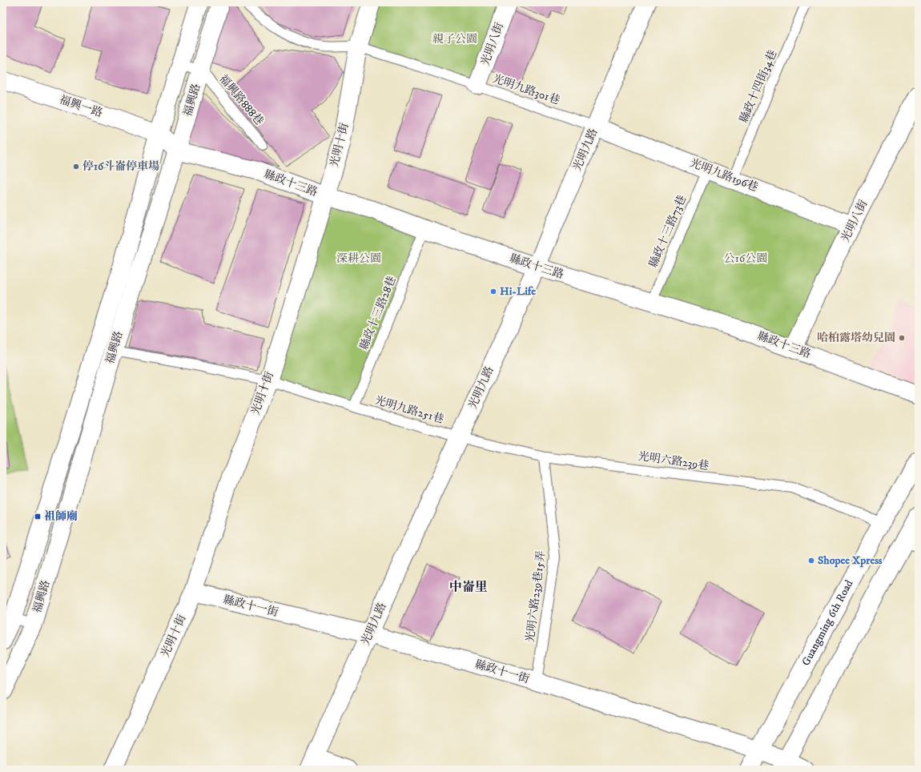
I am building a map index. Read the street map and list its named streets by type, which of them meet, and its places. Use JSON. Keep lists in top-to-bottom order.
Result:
{
  "streets": {
    "street": [
      "光明八街",
      "福興路",
      "福興一路",
      "光明十街",
      "光明九路",
      "光明九路196巷",
      "縣政十三路",
      "縣政十一街",
      "Guangming 6th Road"
    ],
    "lane": [
      "縣政十四街34巷",
      "光明九路301巷",
      "福興路888巷",
      "縣政十三路73巷",
      "縣政十三路28巷",
      "光明九路251巷",
      "光明六路239巷",
      "光明六路239巷15弄"
    ]
  },
  "crossings": [
    ["光明八街", "光明九路301巷"],
    ["光明八街", "光明九路196巷"],
    ["光明八街", "縣政十三路"],
    ["縣政十四街34巷", "光明九路196巷"],
    ["光明九路301巷", "光明十街"],
    ["光明九路301巷", "光明九路"],
    ["光明九路301巷", "光明九路196巷"],
    ["福興路", "福興路888巷"],
    ["福興路", "福興一路"],
    ["福興路", "縣政十三路"],
    ["福興路", "光明九路251巷"],
    ["福興一路", "縣政十三路"],
    ["光明十街", "縣政十三路"],
    ["光明十街", "光明九路251巷"],
    ["光明十街", "縣政十一街"],
    ["光明九路", "光明九路196巷"],
    ["光明九路", "縣政十三路"],
    ["光明九路", "光明九路251巷"],
    ["光明九路", "光明六路239巷"],
    ["光明九路", "縣政十一街"],
    ["光明九路196巷", "縣政十三路73巷"],
    ["縣政十三路", "縣政十三路73巷"],
    ["縣政十三路", "縣政十三路28巷"],
    ["縣政十三路28巷", "光明九路251巷"],
    ["光明九路251巷", "光明六路239巷"],
    ["光明六路239巷", "光明六路239巷15弄"],
    ["光明六路239巷", "Guangming 6th Road"],
    ["光明六路239巷15弄", "縣政十一街"],
    ["縣政十一街", "Guangming 6th Road"]
  ],
  "districts": ["中崙里"],
  "parks": ["親子公園", "深耕公園", "公16公園"],
  "places": {
    "other": [
      "停16斗崙停車場",
      "Hi-Life",
      "哈柏露塔幼兒園",
      "Shopee Xpress"
    ],
    "transit": ["祖師廟"]
  }
}
